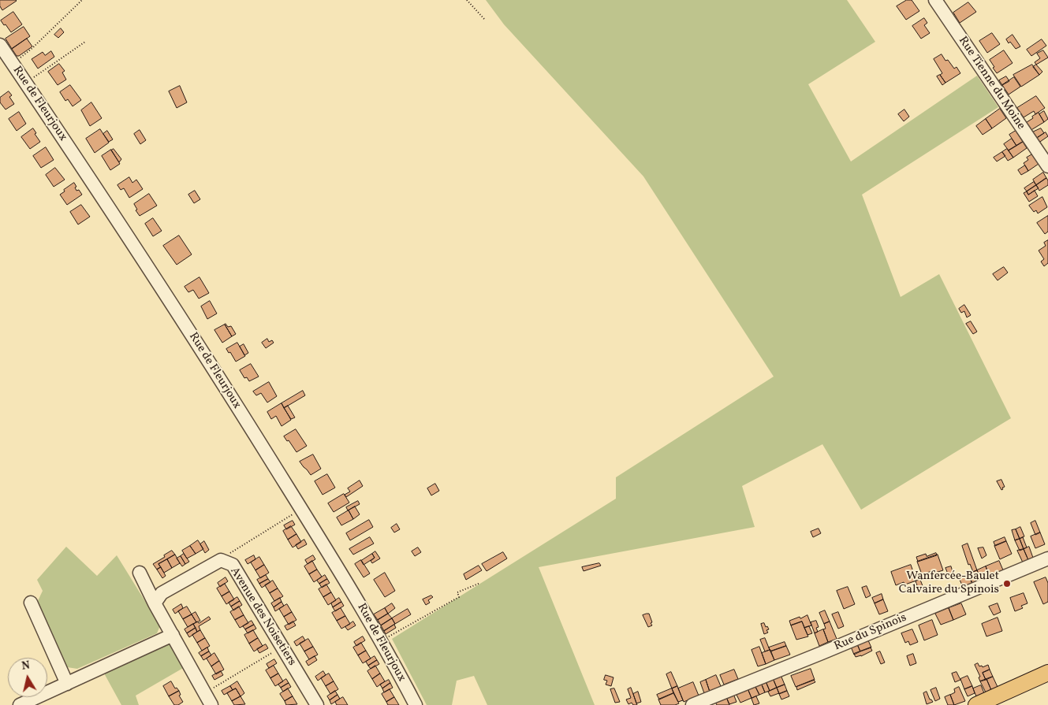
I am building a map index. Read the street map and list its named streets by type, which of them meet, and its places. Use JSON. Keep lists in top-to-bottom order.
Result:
{
  "streets": {
    "street": [
      "Rue Tienne du Moine",
      "Rue de Fleurjoux",
      "Avenue des Noisetiers",
      "Rue du Spinois"
    ]
  },
  "places": ["Wanfercée-Baulet Calvaire du Spinois"],
  "north": "top"
}
